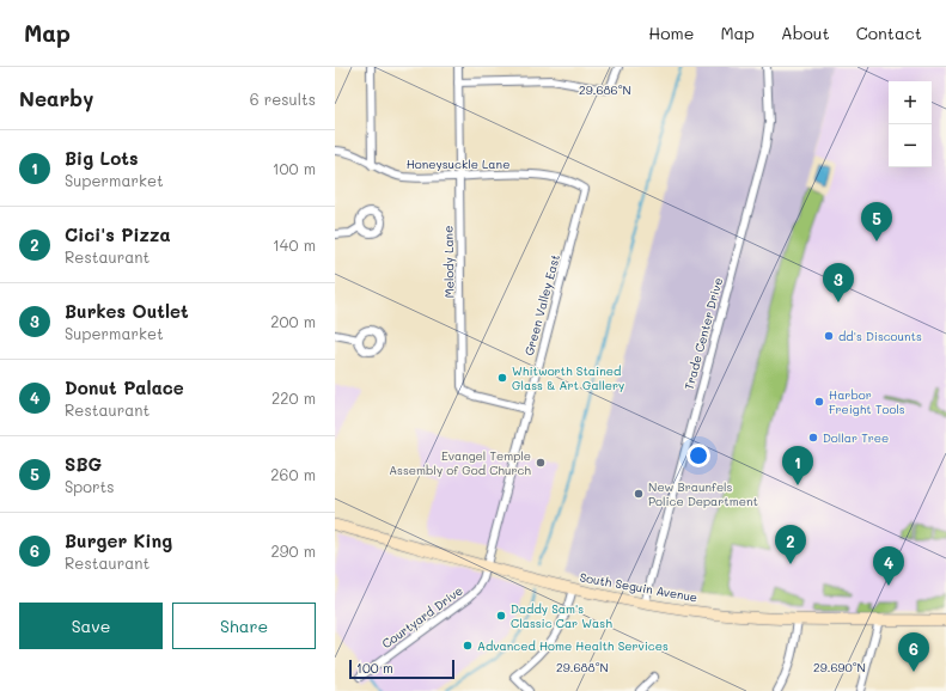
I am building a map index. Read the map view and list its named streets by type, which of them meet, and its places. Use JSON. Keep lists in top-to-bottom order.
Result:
{
  "streets": {
    "main road": ["South Seguin Avenue"],
    "street": [
      "Honeysuckle Lane",
      "Melody Lane",
      "Green Valley East",
      "Trade Center Drive",
      "Courtyard Drive"
    ]
  },
  "crossings": [
    ["Honeysuckle Lane", "Melody Lane"],
    ["Honeysuckle Lane", "Green Valley East"],
    ["Melody Lane", "Green Valley East"],
    ["Green Valley East", "South Seguin Avenue"],
    ["Green Valley East", "Courtyard Drive"],
    ["Trade Center Drive", "South Seguin Avenue"],
    ["South Seguin Avenue", "Courtyard Drive"]
  ],
  "places": [
    "dd's Discounts",
    "Whitworth Stained Glass & Art Gallery",
    "Harbor Freight Tools",
    "Dollar Tree",
    "Evangel Temple Assembly of God Church",
    "New Braunfels Police Department",
    "Daddy Sam's Classic Car Wash",
    "Advanced Home Health Services"
  ],
  "scale_bar": "100 m",
  "page": {
    "header": "Map",
    "nav": [
      "Home",
      "Map",
      "About",
      "Contact"
    ],
    "heading": ["Nearby", "6 results"],
    "map_buttons": ["+", "−"],
    "list": [
      {
        "mark": "1",
        "name": "Big Lots",
        "note": "Supermarket",
        "value": "100 m"
      },
      {
        "mark": "2",
        "name": "Cici's Pizza",
        "note": "Restaurant",
        "value": "140 m"
      },
      {
        "mark": "3",
        "name": "Burkes Outlet",
        "note": "Supermarket",
        "value": "200 m"
      },
      {
        "mark": "4",
        "name": "Donut Palace",
        "note": "Restaurant",
        "value": "220 m"
      },
      {
        "mark": "5",
        "name": "SBG",
        "note": "Sports",
        "value": "260 m"
      },
      {
        "mark": "6",
        "name": "Burger King",
        "note": "Restaurant",
        "value": "290 m"
      }
    ],
    "pins": [
      "5",
      "3",
      "1",
      "2",
      "4",
      "6"
    ],
    "buttons": ["Save", "Share"],
    "scale": "100 m"
  },
  "coordinates": ["29.686°N", "29.690°N", "29.688°N"]
}
